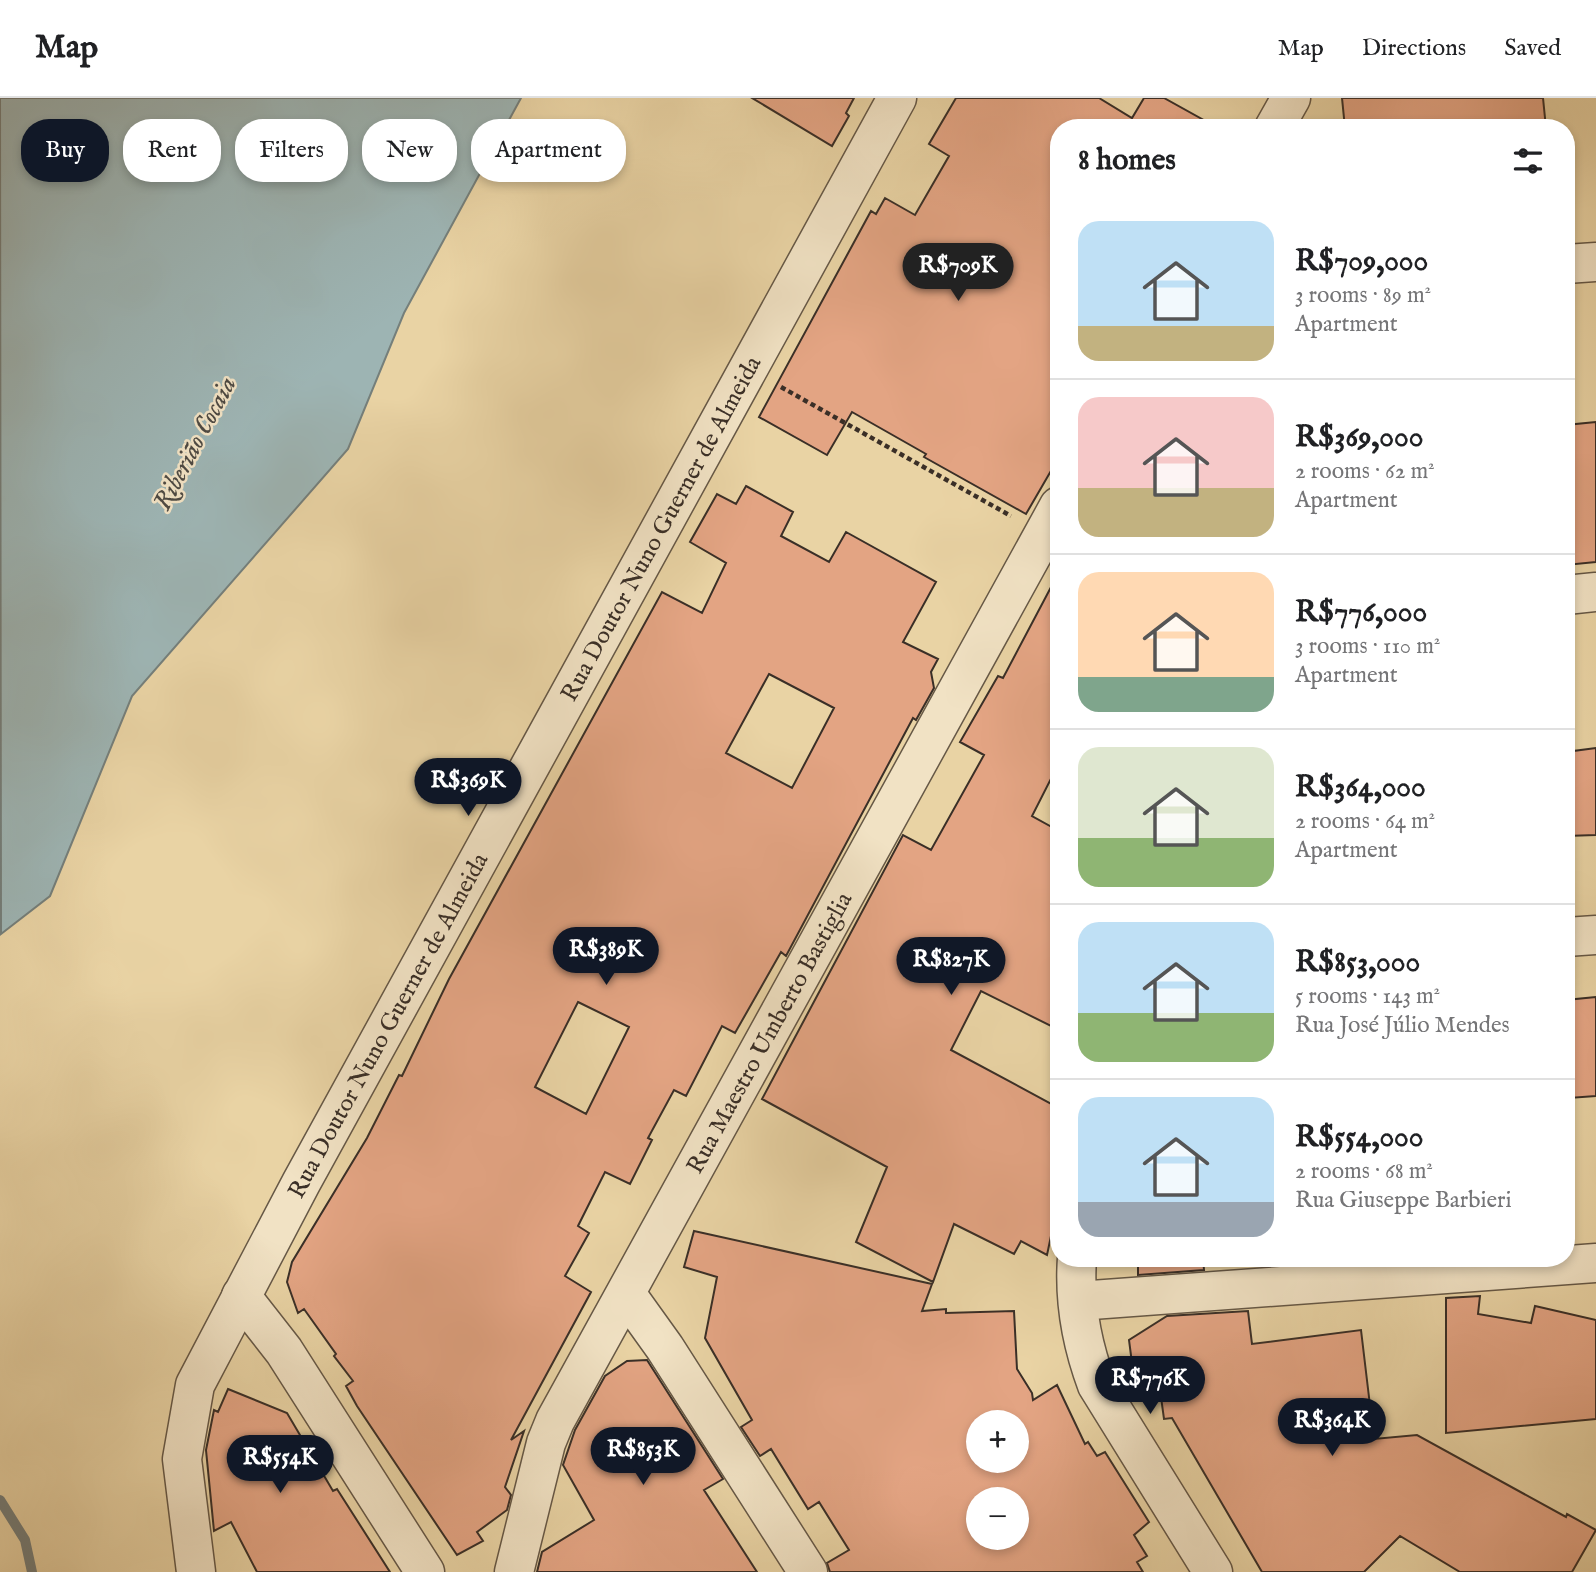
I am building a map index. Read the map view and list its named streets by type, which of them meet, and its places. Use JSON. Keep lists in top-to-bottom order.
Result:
{
  "streets": {
    "street": ["Rua Doutor Nuno Guerner de Almeida", "Rua Maestro Umberto Bastiglia"]
  },
  "water": ["Riberião Cocaia"],
  "page": {
    "header": "Map",
    "nav": ["Map", "Directions", "Saved"],
    "chip": [
      "Buy",
      "Rent",
      "Filters",
      "New",
      "Apartment"
    ],
    "heading": "8 homes",
    "list": [
      {
        "name": "R$709,000",
        "note": "3 rooms · 89 m² · Apartment"
      },
      {
        "name": "R$369,000",
        "note": "2 rooms · 62 m² · Apartment"
      },
      {
        "name": "R$776,000",
        "note": "3 rooms · 110 m² · Apartment"
      },
      {
        "name": "R$364,000",
        "note": "2 rooms · 64 m² · Apartment"
      },
      {
        "name": "R$853,000",
        "note": "5 rooms · 143 m² · Rua José Júlio Mendes"
      },
      {
        "name": "R$554,000",
        "note": "2 rooms · 68 m² · Rua Giuseppe Barbieri"
      }
    ],
    "price": [
      "R$709K",
      "R$369K",
      "R$389K",
      "R$827K",
      "R$776K",
      "R$364K",
      "R$853K",
      "R$554K"
    ],
    "map_buttons": ["+", "−"]
  }
}
